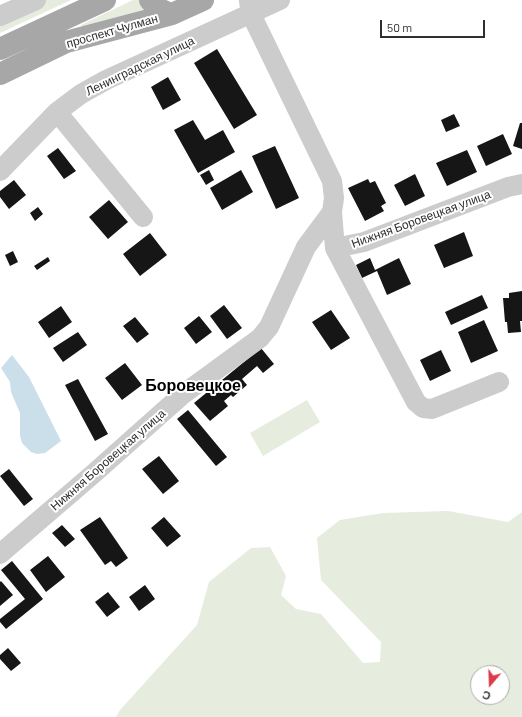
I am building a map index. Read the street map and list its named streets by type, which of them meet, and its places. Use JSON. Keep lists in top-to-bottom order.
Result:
{
  "streets": {
    "main road": ["проспект Чулман"],
    "street": ["Ленинградская улица", "Нижняя Боровецкая улица"]
  },
  "districts": ["Боровецкое"],
  "scale_bar": "50 m",
  "north": "bottom"
}
